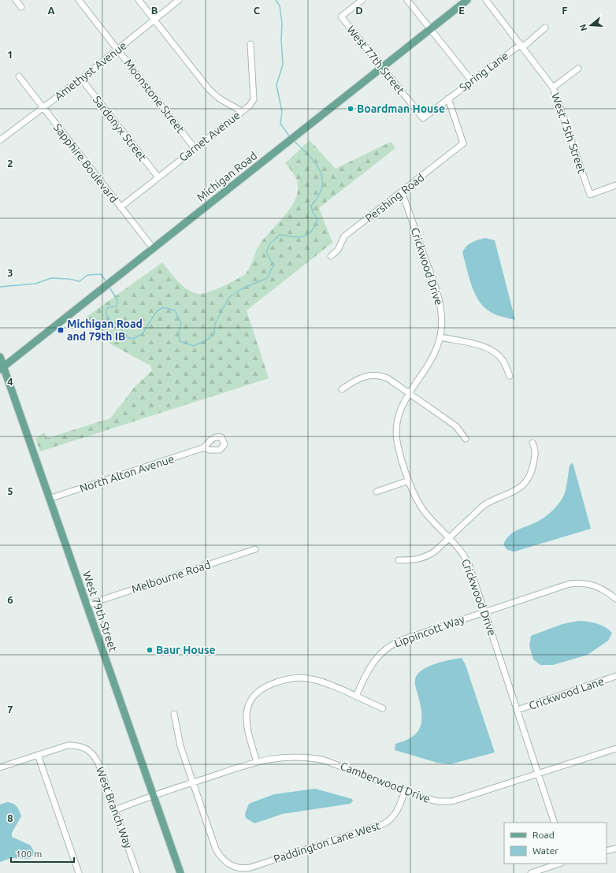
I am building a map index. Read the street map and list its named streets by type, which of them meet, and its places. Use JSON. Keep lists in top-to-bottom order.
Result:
{
  "streets": {
    "main road": ["Michigan Road", "West 79th Street"],
    "street": [
      "West 77th Street",
      "Amethyst Avenue",
      "Spring Lane",
      "Moonstone Street",
      "Sardonyx Street",
      "West 75th Street",
      "Garnet Avenue",
      "Sapphire Boulevard",
      "Pershing Road",
      "Crickwood Drive",
      "North Alton Avenue",
      "Melbourne Road",
      "Lippincott Way",
      "Crickwood Lane",
      "Camberwood Drive",
      "West Branch Way",
      "Paddington Lane West"
    ]
  },
  "crossings": [
    ["West 77th Street", "Spring Lane"],
    ["West 77th Street", "Michigan Road"],
    ["Amethyst Avenue", "Moonstone Street"],
    ["Amethyst Avenue", "Sardonyx Street"],
    ["Amethyst Avenue", "Sapphire Boulevard"],
    ["Spring Lane", "West 75th Street"],
    ["Spring Lane", "Pershing Road"],
    ["Moonstone Street", "Garnet Avenue"],
    ["Sardonyx Street", "Garnet Avenue"],
    ["Garnet Avenue", "Sapphire Boulevard"],
    ["Sapphire Boulevard", "Michigan Road"],
    ["Michigan Road", "West 79th Street"],
    ["Pershing Road", "Crickwood Drive"],
    ["Crickwood Drive", "Lippincott Way"],
    ["Crickwood Drive", "Crickwood Lane"],
    ["Crickwood Drive", "Camberwood Drive"],
    ["North Alton Avenue", "West 79th Street"],
    ["Melbourne Road", "West 79th Street"],
    ["West 79th Street", "Camberwood Drive"],
    ["Camberwood Drive", "West Branch Way"],
    ["Camberwood Drive", "Paddington Lane West"]
  ],
  "places": {
    "other": ["Boardman House", "Baur House"],
    "transit": ["Michigan Road and 79th IB"]
  },
  "legend": ["Road", "Water"],
  "scale_bar": "100 m",
  "north": "left",
  "grid": {
    "columns": [
      "A",
      "B",
      "C",
      "D",
      "E",
      "F"
    ],
    "rows": [
      "1",
      "2",
      "3",
      "4",
      "5",
      "6",
      "7",
      "8"
    ]
  }
}
